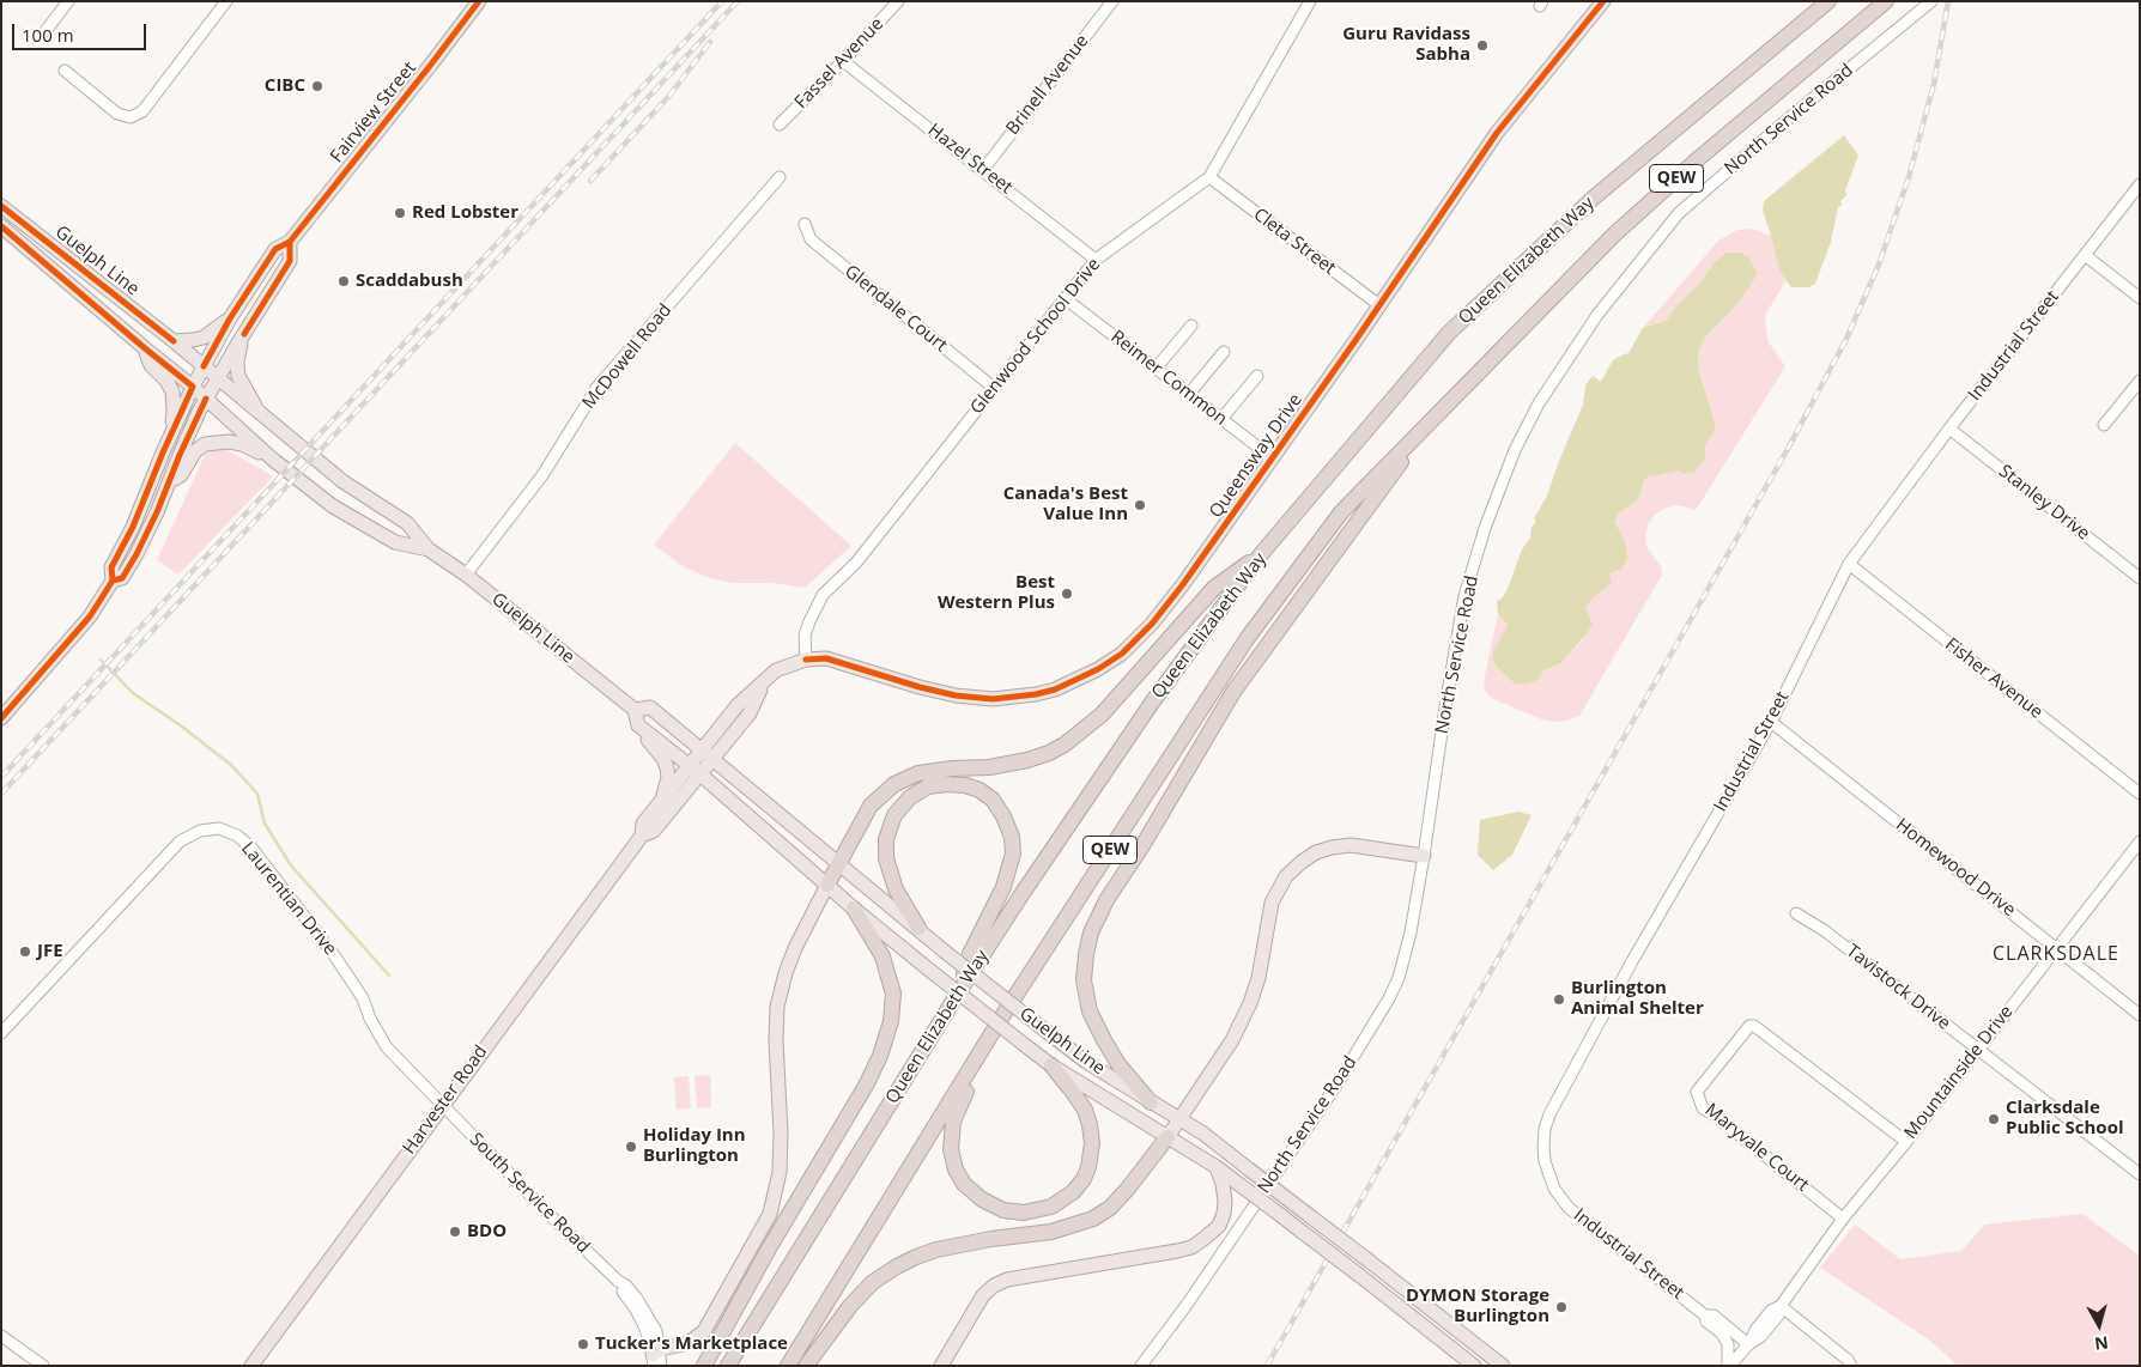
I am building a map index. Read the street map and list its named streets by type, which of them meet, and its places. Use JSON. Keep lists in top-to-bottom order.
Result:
{
  "streets": {
    "highway": ["QEW", "Queen Elizabeth Way"],
    "main road": [
      "Fairview Street",
      "Guelph Line",
      "Queensway Drive",
      "Harvester Road"
    ],
    "street": [
      "Fassel Avenue",
      "Brinell Avenue",
      "North Service Road",
      "Hazel Street",
      "Cleta Street",
      "Glendale Court",
      "Glenwood School Drive",
      "Industrial Street",
      "McDowell Road",
      "Reimer Common",
      "Stanley Drive",
      "Fisher Avenue",
      "Homewood Drive",
      "Laurentian Drive",
      "Tavistock Drive",
      "Mountainside Drive",
      "Maryvale Court",
      "South Service Road"
    ]
  },
  "crossings": [
    ["Fassel Avenue", "Hazel Street"],
    ["Brinell Avenue", "Hazel Street"],
    ["Fairview Street", "Guelph Line"],
    ["Hazel Street", "Glenwood School Drive"],
    ["Cleta Street", "Glenwood School Drive"],
    ["Cleta Street", "Queensway Drive"],
    ["Guelph Line", "McDowell Road"],
    ["Guelph Line", "Queensway Drive"],
    ["Guelph Line", "Harvester Road"],
    ["Glendale Court", "Glenwood School Drive"],
    ["Glenwood School Drive", "Reimer Common"],
    ["Glenwood School Drive", "Queensway Drive"],
    ["Industrial Street", "Stanley Drive"],
    ["Industrial Street", "Fisher Avenue"],
    ["Industrial Street", "Homewood Drive"],
    ["Industrial Street", "Mountainside Drive"],
    ["Reimer Common", "Queensway Drive"],
    ["Queensway Drive", "Harvester Road"],
    ["Homewood Drive", "Mountainside Drive"],
    ["Laurentian Drive", "Harvester Road"],
    ["Laurentian Drive", "South Service Road"],
    ["Tavistock Drive", "Mountainside Drive"],
    ["Mountainside Drive", "Maryvale Court"],
    ["Harvester Road", "South Service Road"]
  ],
  "districts": ["CLARKSDALE"],
  "places": [
    "Guru Ravidass Sabha",
    "CIBC",
    "Red Lobster",
    "Scaddabush",
    "Canada's Best Value Inn",
    "Best Western Plus",
    "JFE",
    "Burlington Animal Shelter",
    "Clarksdale Public School",
    "Holiday Inn Burlington",
    "BDO",
    "DYMON Storage Burlington",
    "Tucker's Marketplace"
  ],
  "scale_bar": "100 m",
  "north": "bottom"
}
